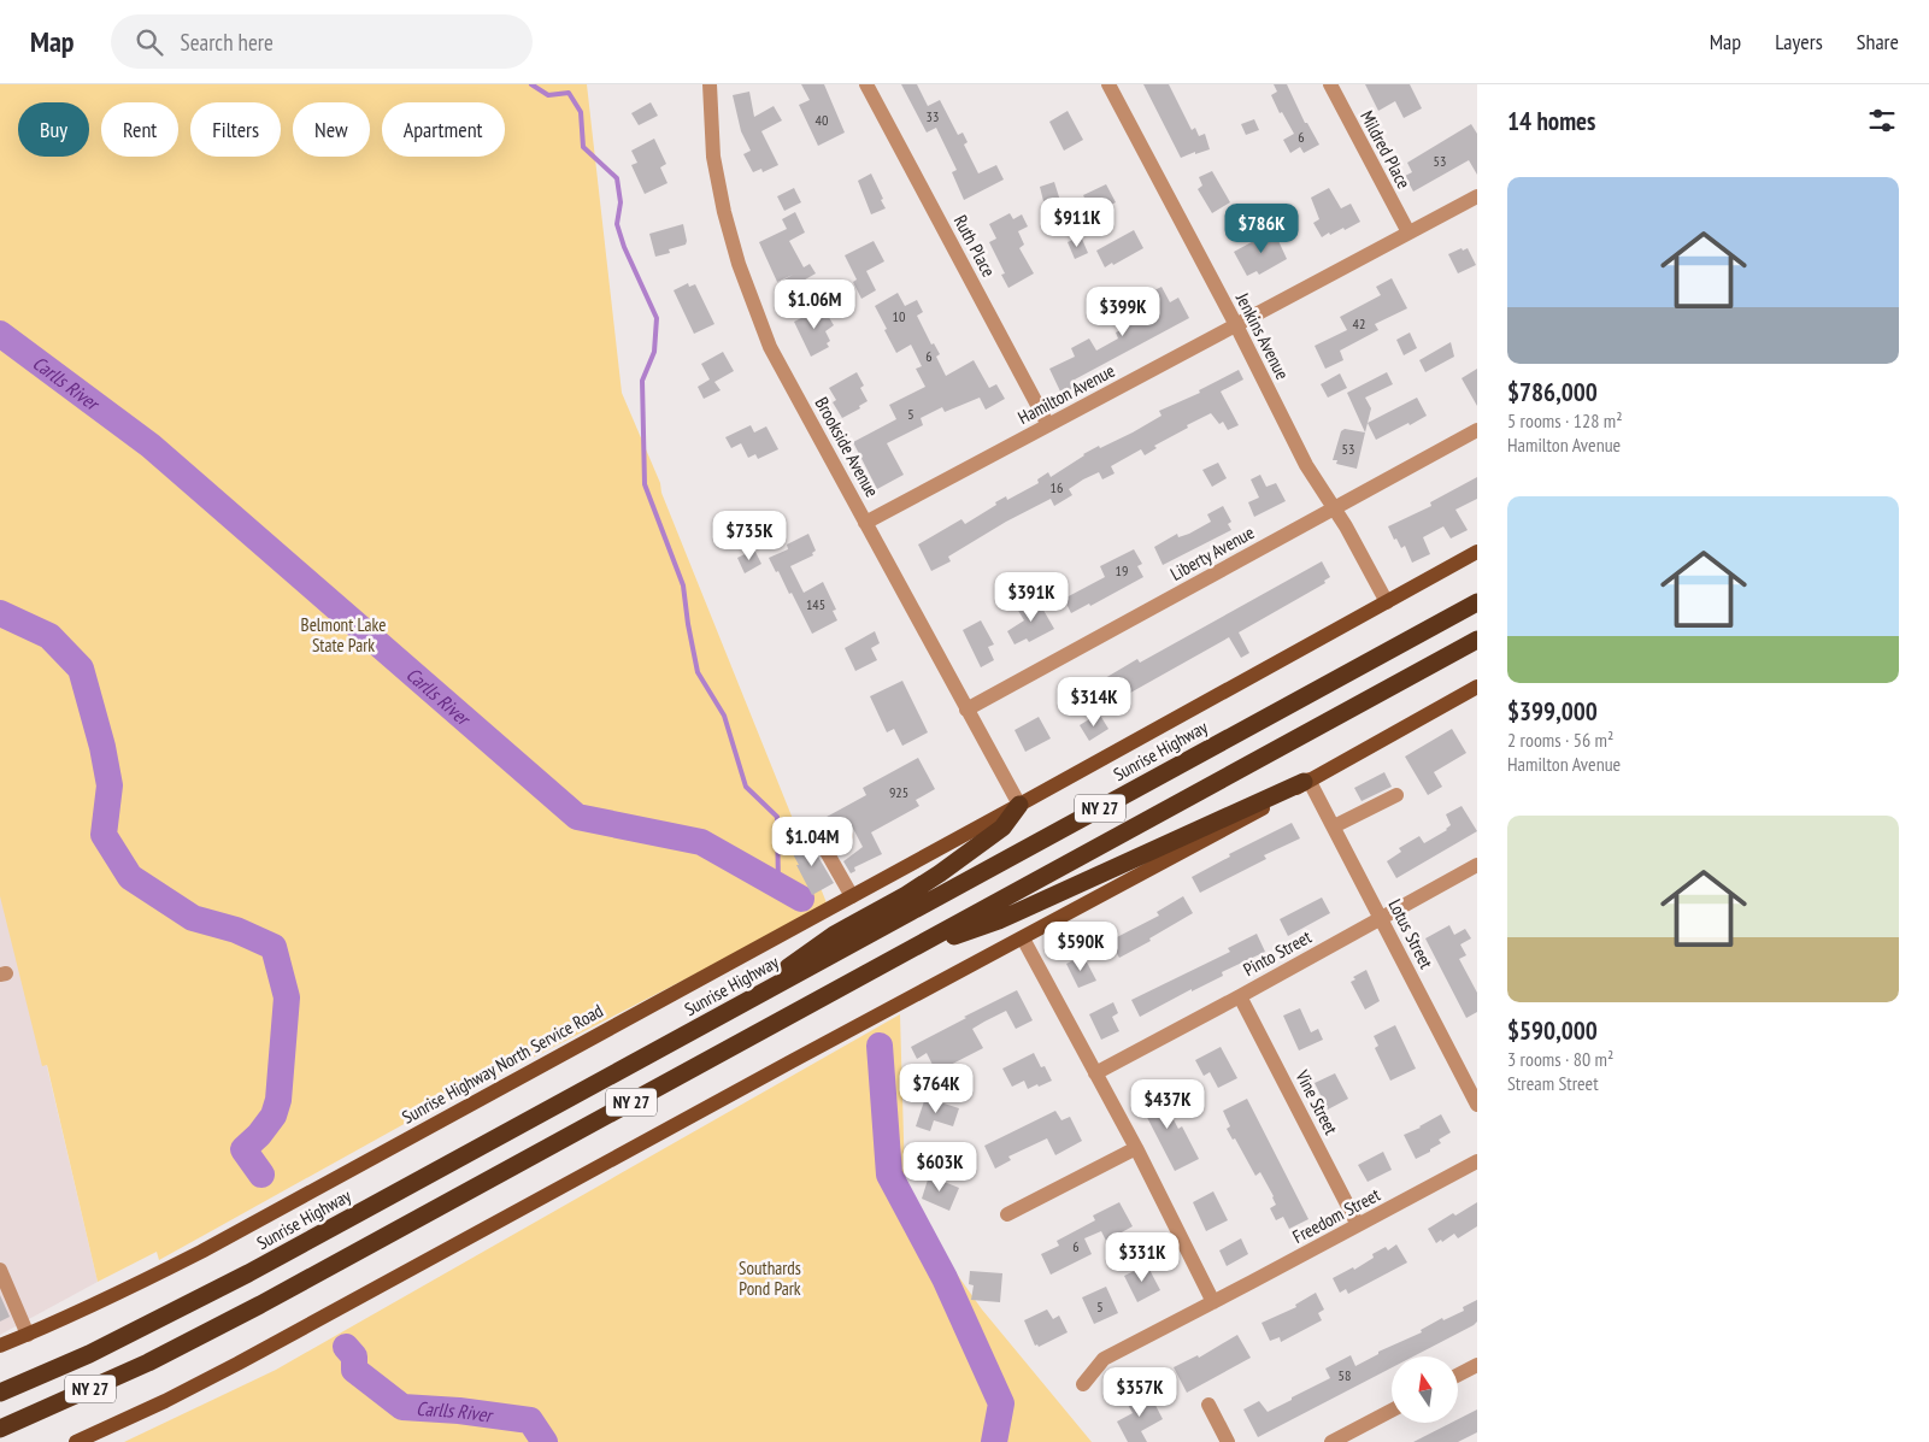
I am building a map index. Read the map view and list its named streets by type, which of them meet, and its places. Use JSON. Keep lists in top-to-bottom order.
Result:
{
  "streets": {
    "highway": ["Sunrise Highway", "NY 27"],
    "main road": ["Sunrise Highway North Service Road"],
    "street": [
      "Mildred Place",
      "Ruth Place",
      "Jenkins Avenue",
      "Hamilton Avenue",
      "Brookside Avenue",
      "Liberty Avenue",
      "Lotus Street",
      "Pinto Street",
      "Vine Street",
      "Freedom Street"
    ]
  },
  "crossings": [
    ["Mildred Place", "Hamilton Avenue"],
    ["Ruth Place", "Hamilton Avenue"],
    ["Jenkins Avenue", "Hamilton Avenue"],
    ["Jenkins Avenue", "Liberty Avenue"],
    ["Jenkins Avenue", "Sunrise Highway"],
    ["Hamilton Avenue", "Brookside Avenue"],
    ["Brookside Avenue", "Liberty Avenue"],
    ["Brookside Avenue", "Sunrise Highway"],
    ["Brookside Avenue", "Sunrise Highway North Service Road"],
    ["Sunrise Highway", "Sunrise Highway North Service Road"],
    ["Lotus Street", "Pinto Street"],
    ["Pinto Street", "Vine Street"],
    ["Vine Street", "Freedom Street"]
  ],
  "water": ["Carlls River"],
  "parks": ["Belmont Lake State Park", "Southards Pond Park"],
  "house_numbers": [
    "33",
    "40",
    "6",
    "53",
    "10",
    "42",
    "6",
    "5",
    "53",
    "16",
    "19",
    "145",
    "925",
    "6",
    "5",
    "58"
  ],
  "north": "top",
  "page": {
    "header": "Map",
    "search": "Search here",
    "nav": ["Map", "Layers", "Share"],
    "heading": "14 homes",
    "chip": [
      "Buy",
      "Rent",
      "Filters",
      "New",
      "Apartment"
    ],
    "list": [
      {
        "name": "$786,000",
        "note": "5 rooms · 128 m² · Hamilton Avenue"
      },
      {
        "name": "$399,000",
        "note": "2 rooms · 56 m² · Hamilton Avenue"
      },
      {
        "name": "$590,000",
        "note": "3 rooms · 80 m² · Stream Street"
      }
    ],
    "price": [
      "$911K",
      "$786K",
      "$1.06M",
      "$399K",
      "$735K",
      "$391K",
      "$314K",
      "$1.04M",
      "$590K",
      "$764K",
      "$437K",
      "$603K",
      "$331K",
      "$357K"
    ]
  }
}
